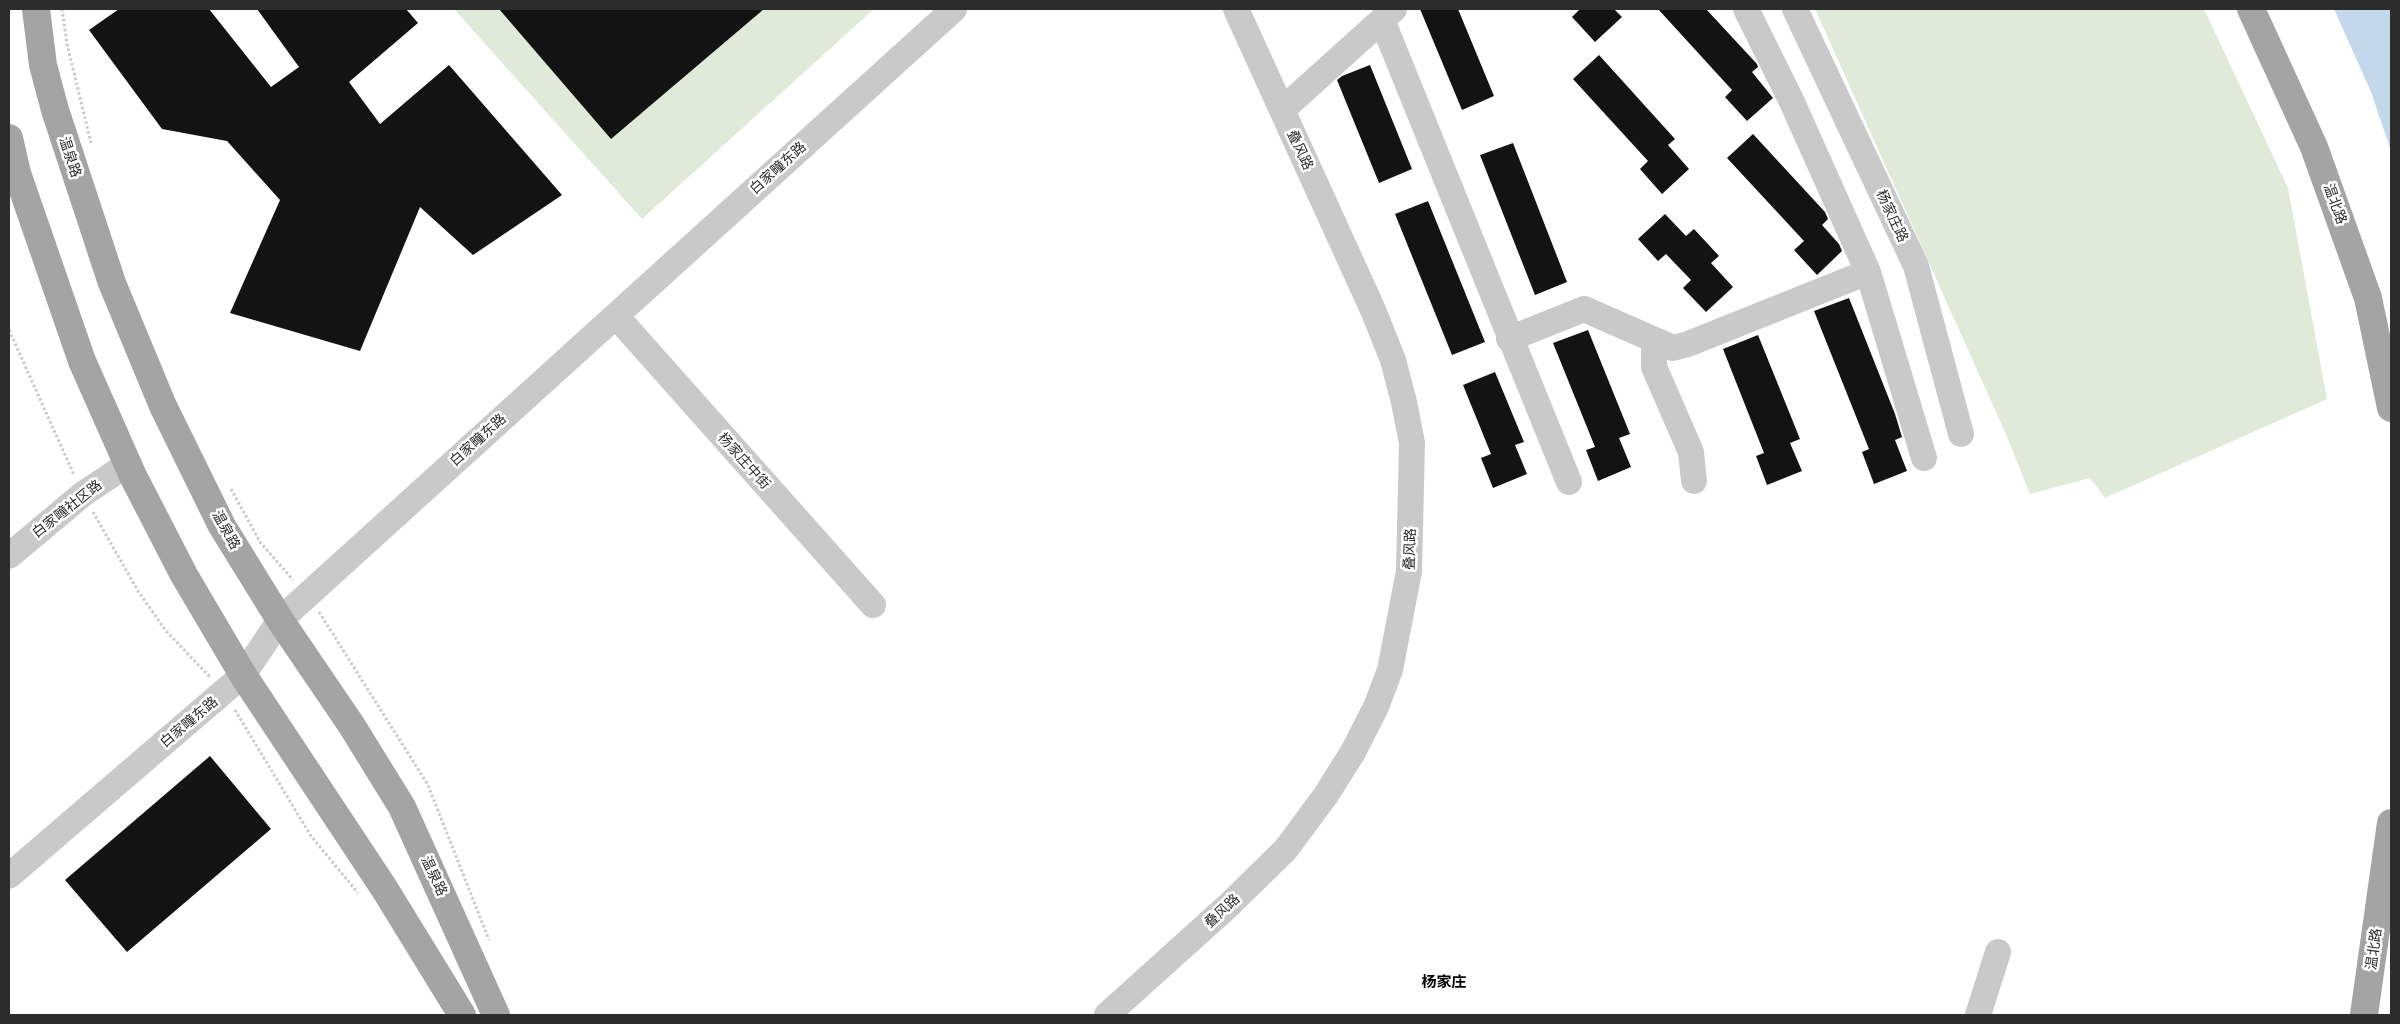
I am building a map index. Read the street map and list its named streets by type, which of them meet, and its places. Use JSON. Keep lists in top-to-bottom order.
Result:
{
  "streets": {
    "main road": ["温泉路", "温北路"],
    "street": [
      "叠风路",
      "白家疃东路",
      "杨家庄路",
      "杨家庄中街",
      "白家疃社区路"
    ]
  },
  "crossings": [
    ["温泉路", "白家疃东路"],
    ["白家疃东路", "杨家庄中街"]
  ],
  "districts": ["杨家庄"]
}
